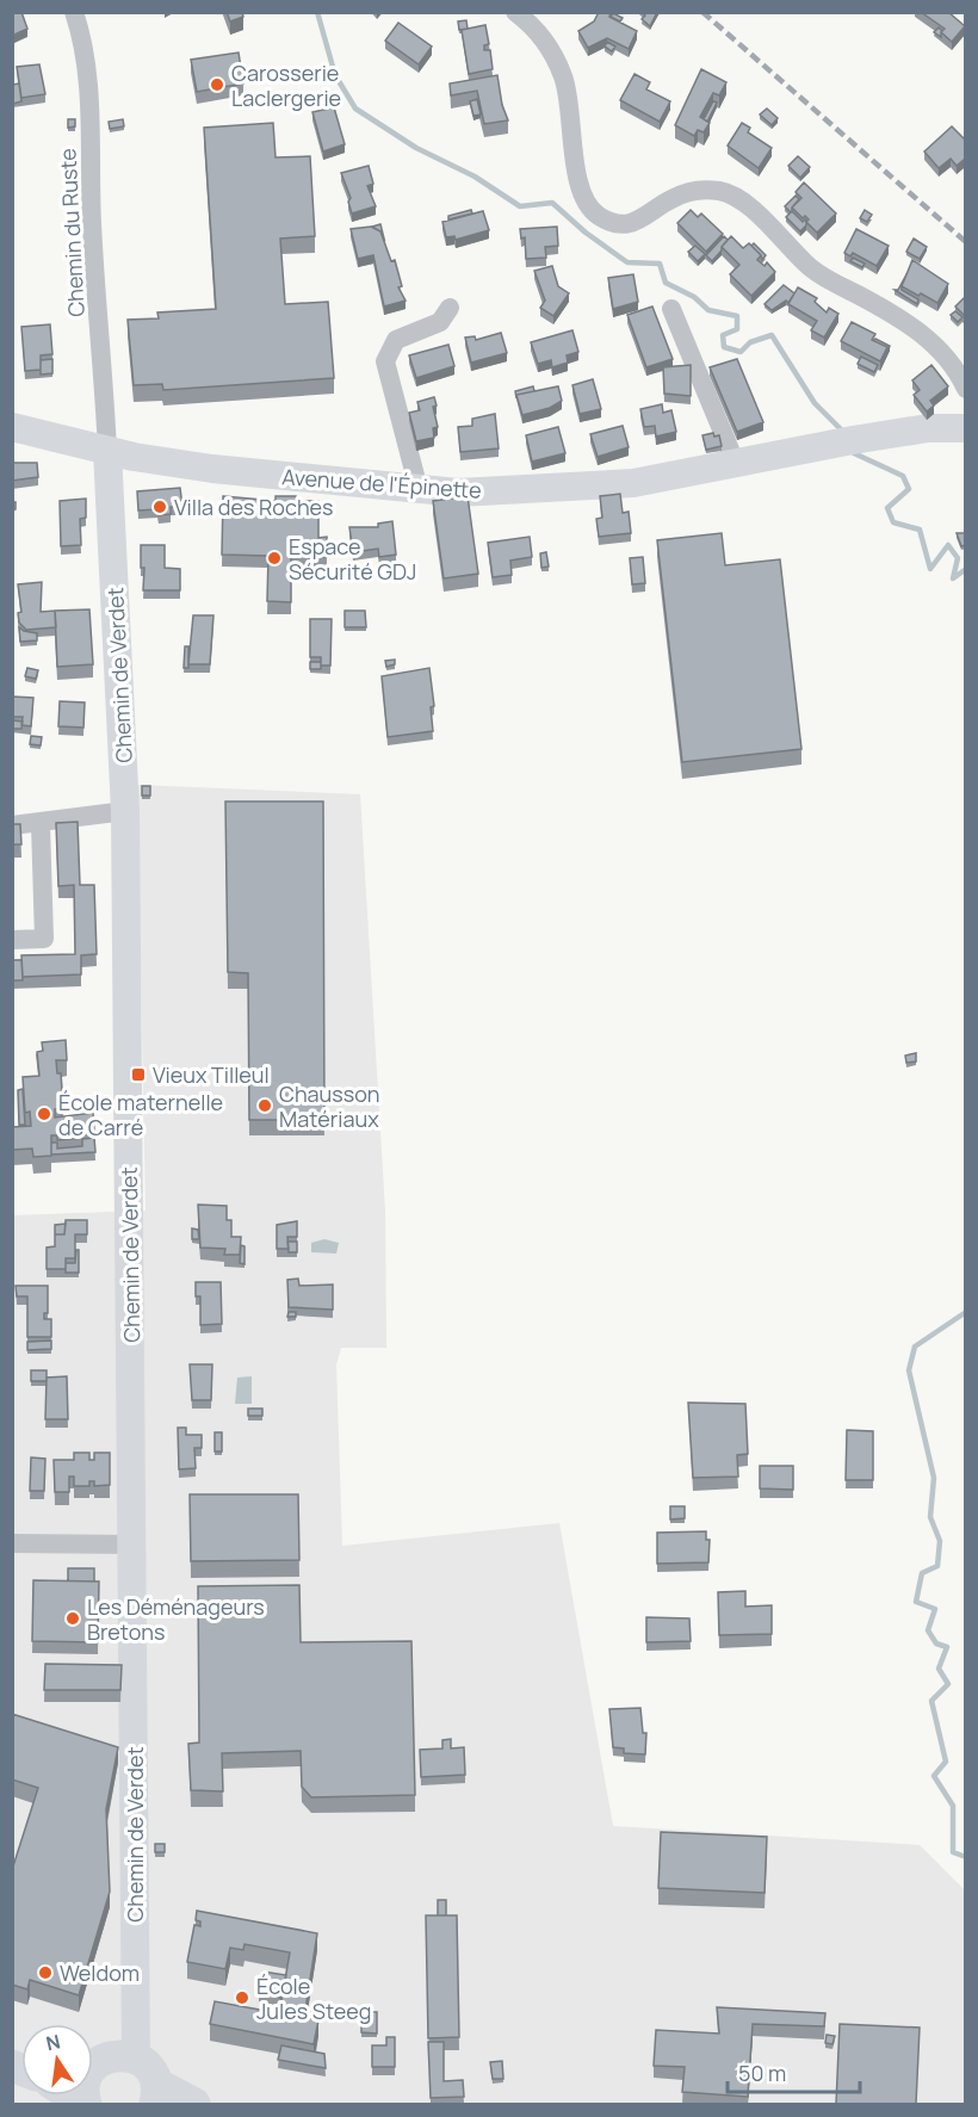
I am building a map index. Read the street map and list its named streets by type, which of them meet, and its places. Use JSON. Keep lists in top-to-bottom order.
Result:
{
  "streets": {
    "street": ["Chemin du Ruste", "Avenue de l'Épinette", "Chemin de Verdet"]
  },
  "crossings": [
    ["Chemin du Ruste", "Avenue de l'Épinette"],
    ["Chemin du Ruste", "Chemin de Verdet"],
    ["Avenue de l'Épinette", "Chemin de Verdet"]
  ],
  "places": {
    "other": [
      "Carosserie Laclergerie",
      "Villa des Roches",
      "Espace Sécurité GDJ",
      "Chausson Matériaux",
      "École maternelle de Carré",
      "Les Déménageurs Bretons",
      "Weldom",
      "École Jules Steeg"
    ],
    "transit": ["Vieux Tilleul"]
  },
  "scale_bar": "50 m",
  "north": "top"
}
